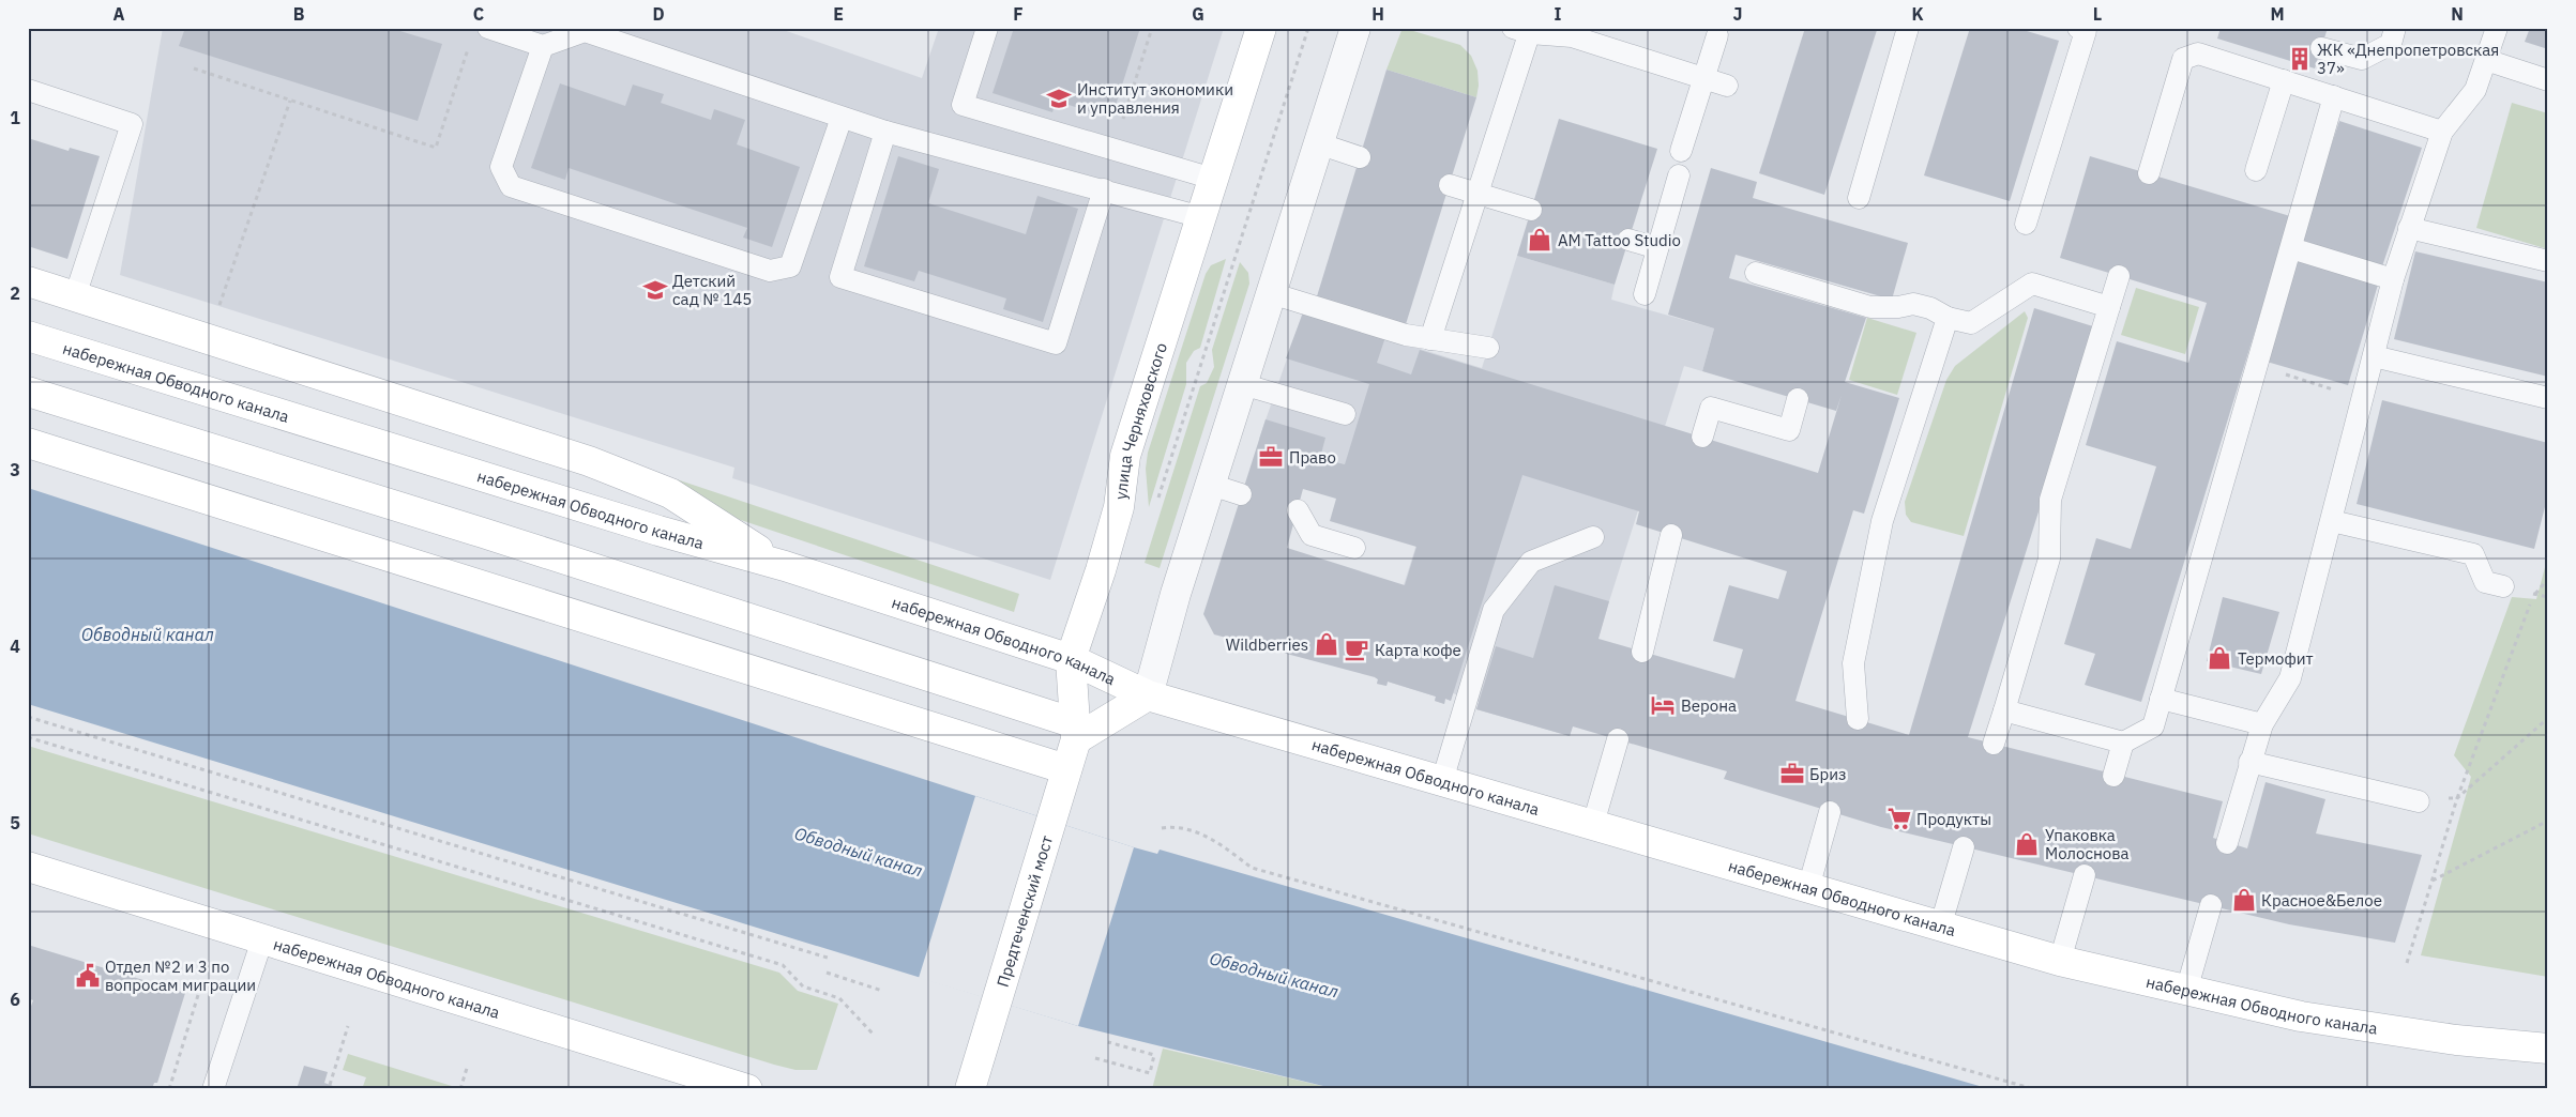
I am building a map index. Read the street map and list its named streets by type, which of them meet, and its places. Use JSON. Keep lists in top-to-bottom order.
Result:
{
  "streets": {
    "main road": ["набережная Обводного канала", "улица Черняховского", "Предтеченский мост"]
  },
  "crossings": [
    ["набережная Обводного канала", "улица Черняховского"],
    ["улица Черняховского", "Предтеченский мост"]
  ],
  "water": ["Обводный канал"],
  "places": {
    "building": ["ЖК «Днепропетровская 37»"],
    "school or university": ["Институт экономики и управления", "Детский сад № 145"],
    "shop": [
      "AM Tattoo Studio",
      "Wildberries",
      "Термофит",
      "Упаковка Молоснова",
      "Красное&Белое"
    ],
    "office": ["Право", "Бриз"],
    "cafe": ["Карта кофе"],
    "hotel": ["Верона"],
    "supermarket": ["Продукты"],
    "public building": ["Отдел №2 и 3 по вопросам миграции"]
  },
  "grid": {
    "columns": [
      "A",
      "B",
      "C",
      "D",
      "E",
      "F",
      "G",
      "H",
      "I",
      "J",
      "K",
      "L",
      "M",
      "N"
    ],
    "rows": [
      "1",
      "2",
      "3",
      "4",
      "5",
      "6"
    ]
  }
}
